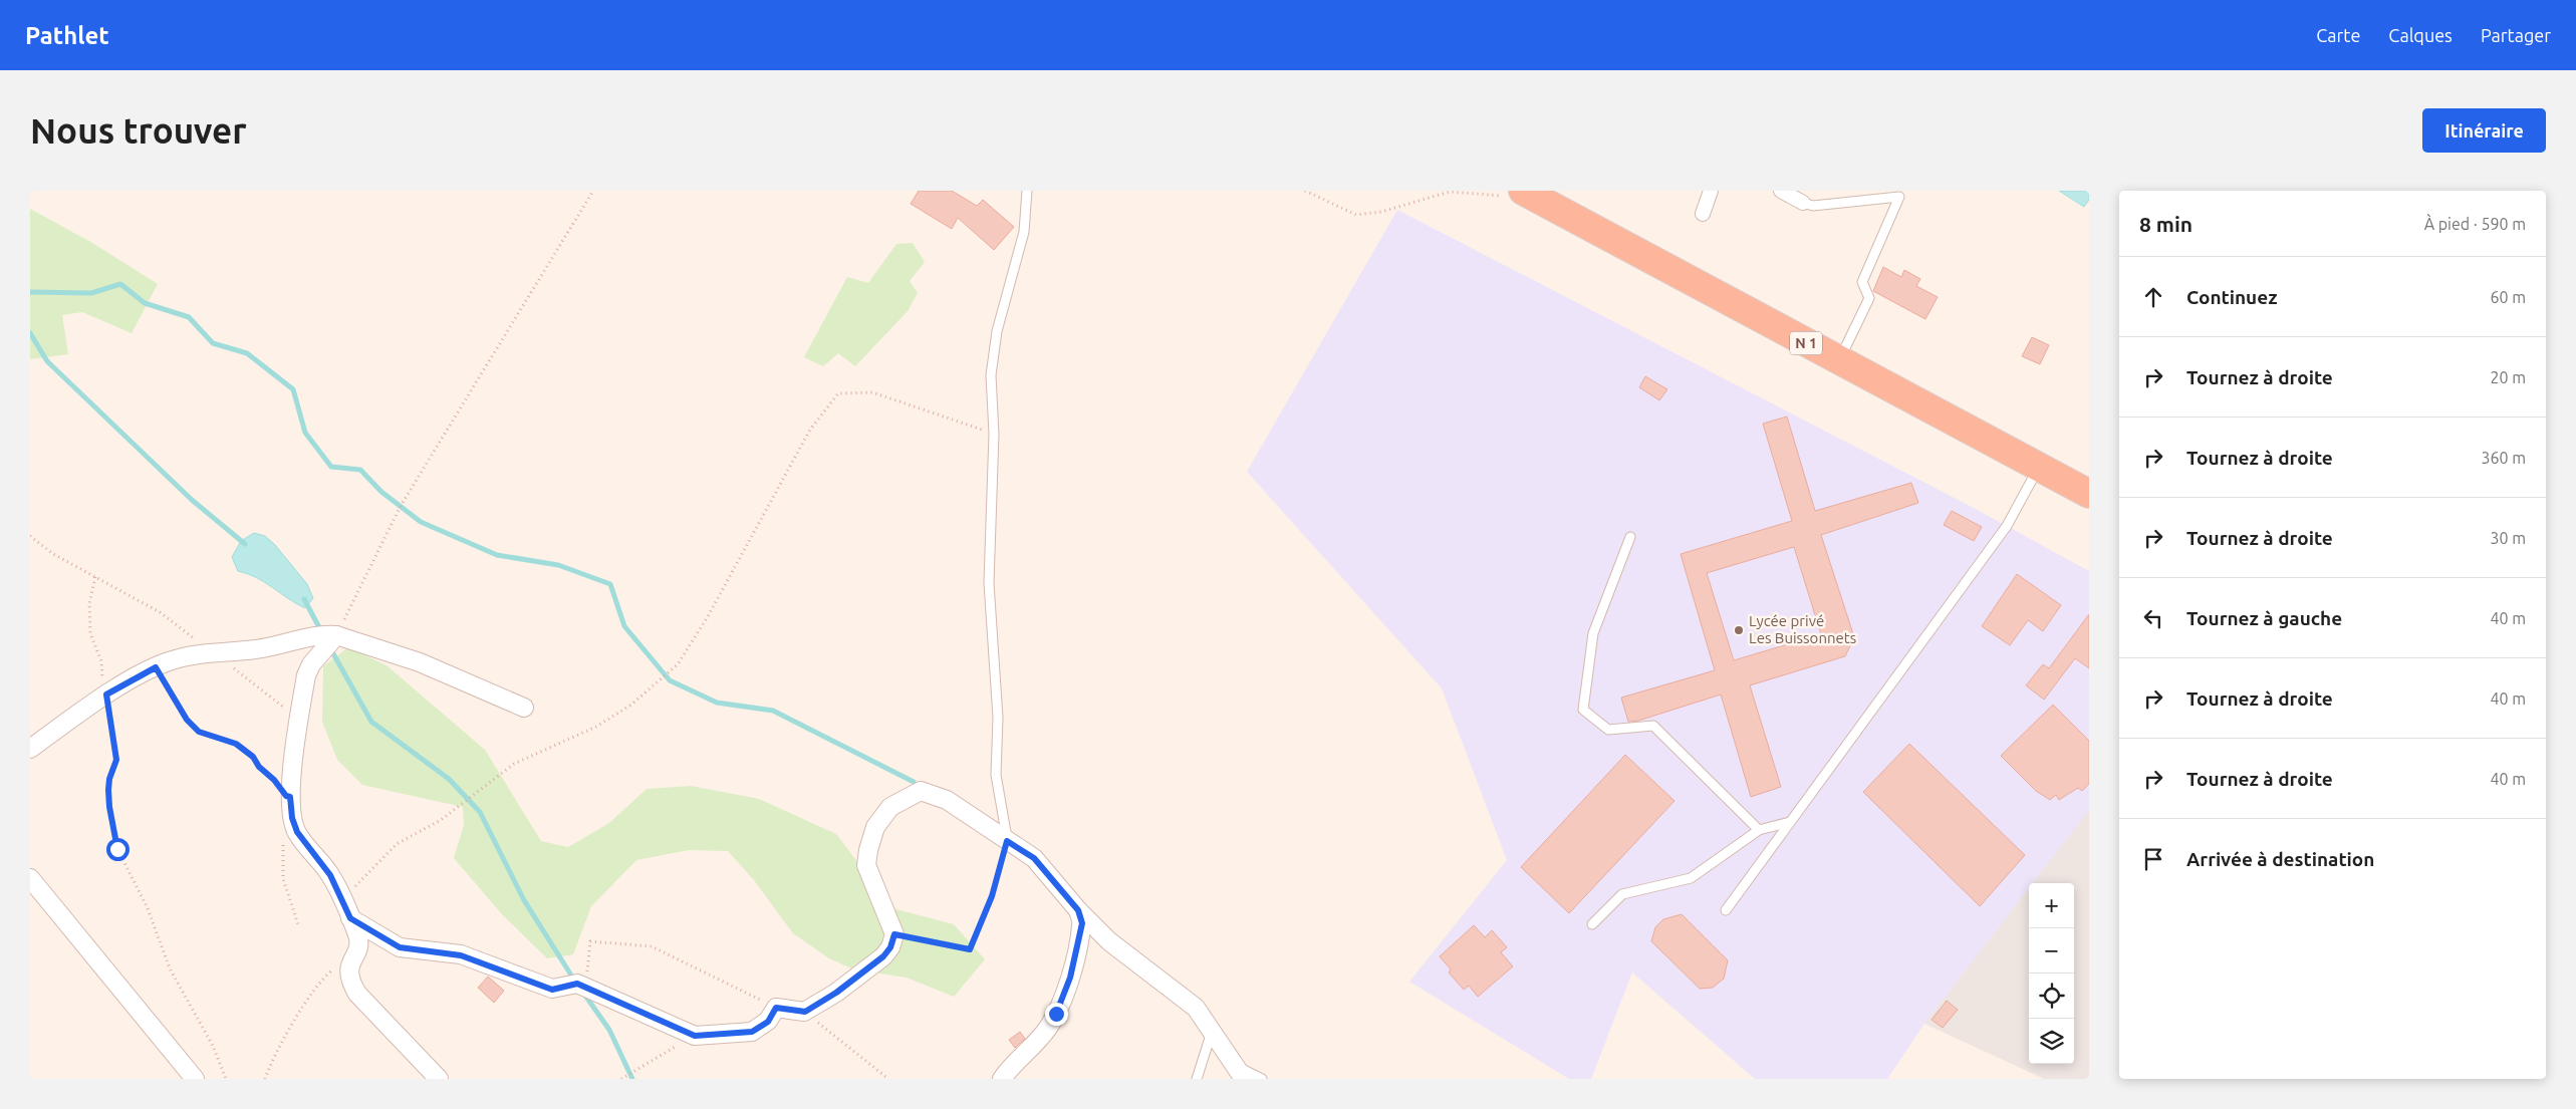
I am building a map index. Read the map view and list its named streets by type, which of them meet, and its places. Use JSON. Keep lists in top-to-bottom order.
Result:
{
  "streets": {
    "highway": ["N 1"]
  },
  "places": ["Lycée privé Les Buissonnets"],
  "page": {
    "header": "Pathlet",
    "nav": ["Carte", "Calques", "Partager"],
    "buttons": "Itinéraire",
    "title": "Nous trouver",
    "heading": ["8 min", "À pied · 590 m"],
    "list": [
      ["Continuez", "60 m"],
      ["Tournez à droite", "20 m"],
      ["Tournez à droite", "360 m"],
      ["Tournez à droite", "30 m"],
      ["Tournez à gauche", "40 m"],
      ["Tournez à droite", "40 m"],
      ["Tournez à droite", "40 m"],
      "Arrivée à destination"
    ],
    "map_buttons": ["+", "−"]
  }
}
